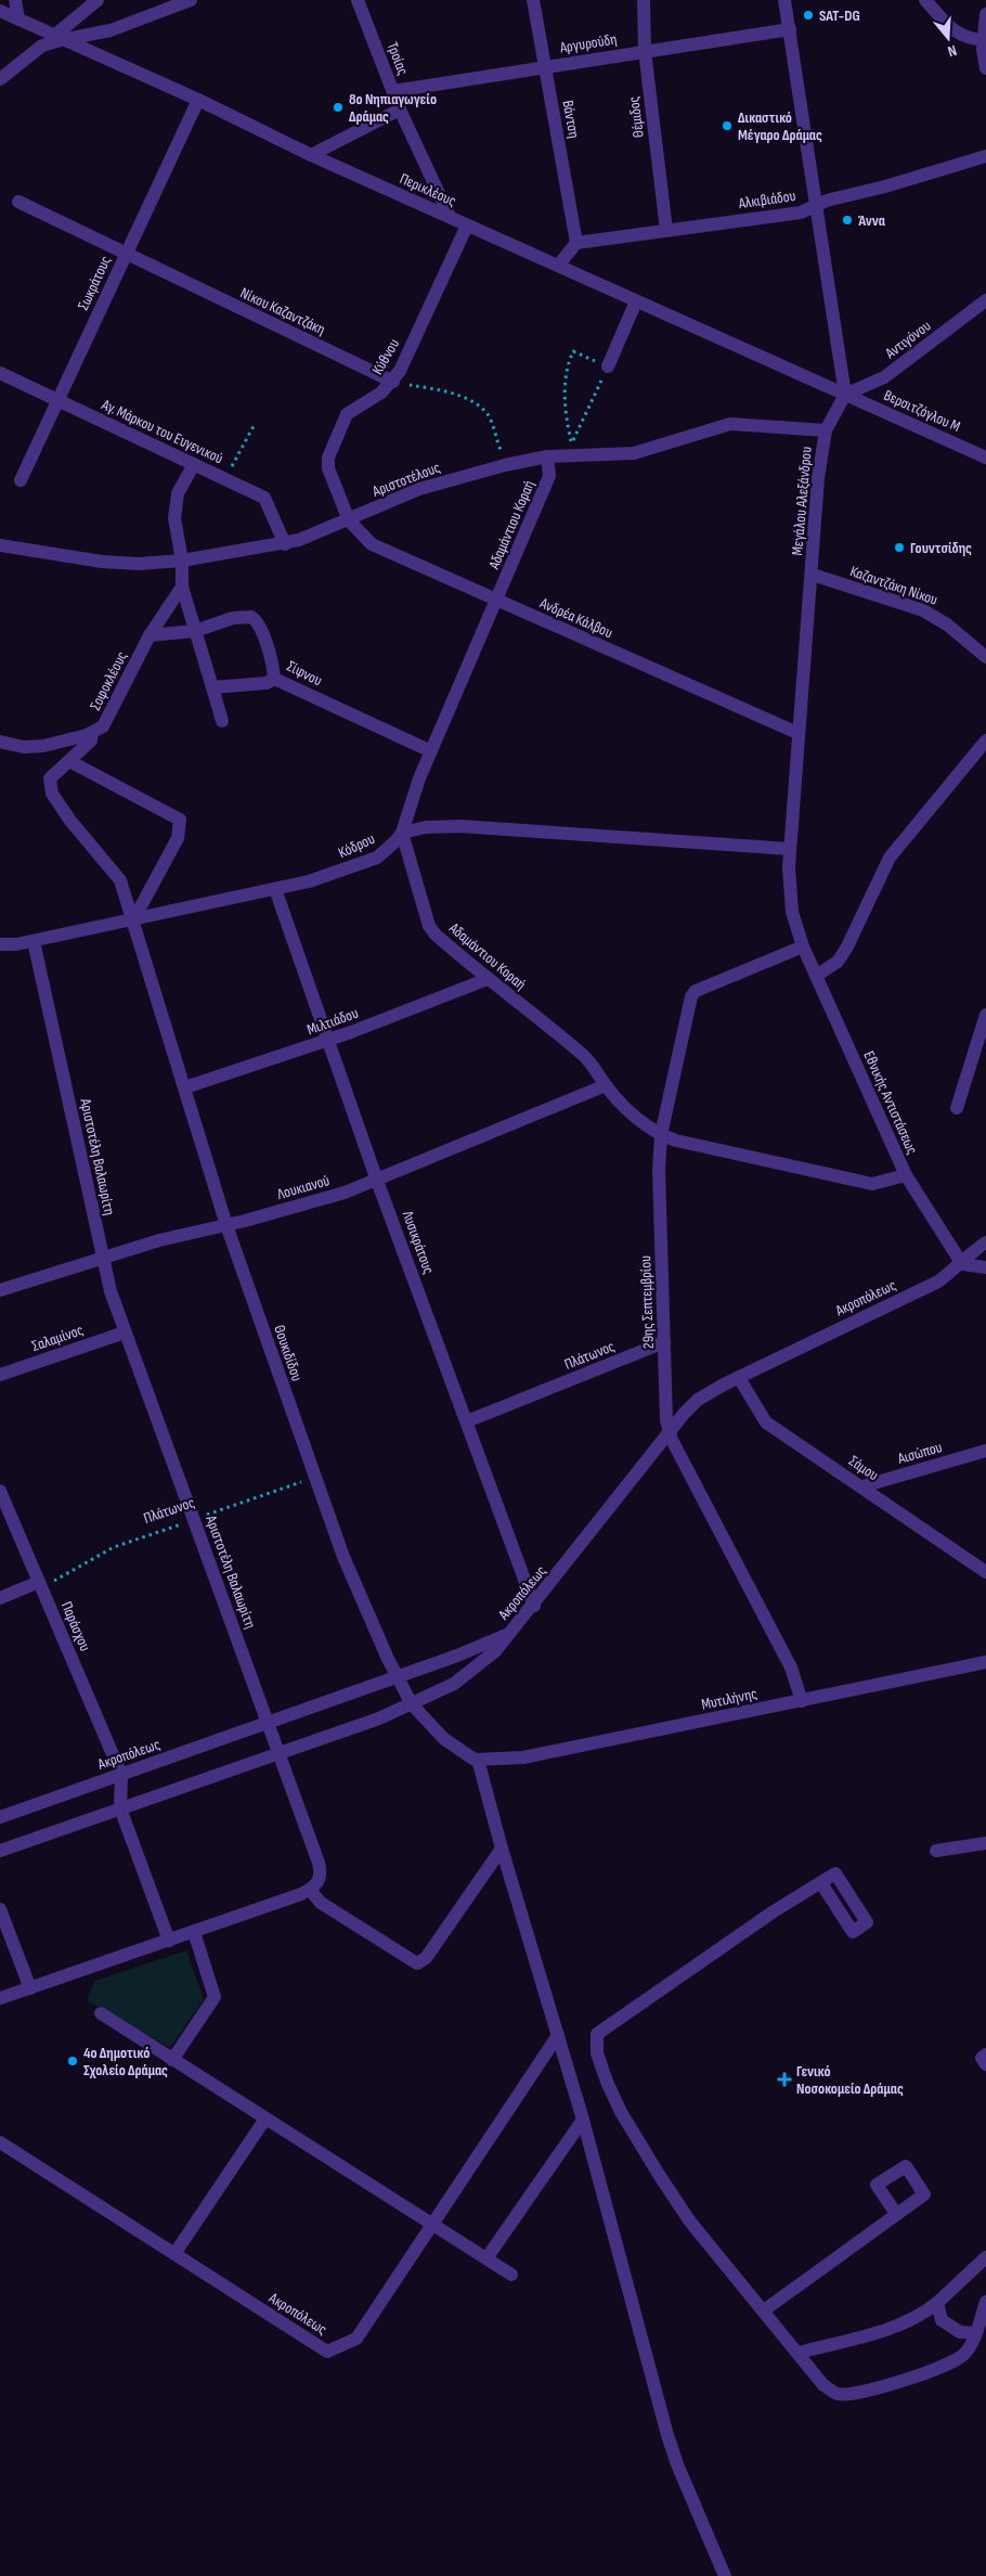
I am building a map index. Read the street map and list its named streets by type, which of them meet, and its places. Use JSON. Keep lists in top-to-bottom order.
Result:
{
  "streets": {
    "street": [
      "Αργυρούδη",
      "Τροίας",
      "Θέμιδος",
      "Βάντση",
      "Περικλέους",
      "Αλκιβιάδου",
      "Σωκράτους",
      "Νίκου Καζαντζάκη",
      "Αντιγόνου",
      "Κύθνου",
      "Βερσιτζόγλου Μ",
      "Αγ. Μάρκου του Ευγενικού",
      "Αριστοτέλους",
      "Μεγάλου Αλεξάνδρου",
      "Αδαμάντιου Κοραή",
      "Καζαντζάκη Νίκου",
      "Ανδρέα Κάλβου",
      "Σίφνου",
      "Σοφοκλέους",
      "Κόδρου",
      "Μιλτιάδου",
      "Εθνικής Αντιστάσεως",
      "Αριστοτέλη Βαλαωρίτη",
      "Λουκιανού",
      "Λυσικράτους",
      "Ακροπόλεως",
      "29ης Σεπτεμβρίου",
      "Σαλαμίνος",
      "Θουκιδίδου",
      "Πλάτωνος",
      "Αισώπου",
      "Σάμου",
      "Παράσχου",
      "Μυτιλήνης"
    ]
  },
  "crossings": [
    ["Αργυρούδη", "Τροίας"],
    ["Αργυρούδη", "Θέμιδος"],
    ["Αργυρούδη", "Βάντση"],
    ["Τροίας", "Περικλέους"],
    ["Θέμιδος", "Αλκιβιάδου"],
    ["Βάντση", "Αλκιβιάδου"],
    ["Περικλέους", "Σωκράτους"],
    ["Περικλέους", "Αντιγόνου"],
    ["Περικλέους", "Κύθνου"],
    ["Περικλέους", "Βερσιτζόγλου Μ"],
    ["Περικλέους", "Μεγάλου Αλεξάνδρου"],
    ["Σωκράτους", "Νίκου Καζαντζάκη"],
    ["Σωκράτους", "Αγ. Μάρκου του Ευγενικού"],
    ["Νίκου Καζαντζάκη", "Κύθνου"],
    ["Αντιγόνου", "Βερσιτζόγλου Μ"],
    ["Αντιγόνου", "Μεγάλου Αλεξάνδρου"],
    ["Κύθνου", "Αριστοτέλους"],
    ["Κύθνου", "Ανδρέα Κάλβου"],
    ["Βερσιτζόγλου Μ", "Μεγάλου Αλεξάνδρου"],
    ["Αγ. Μάρκου του Ευγενικού", "Αριστοτέλους"],
    ["Αριστοτέλους", "Μεγάλου Αλεξάνδρου"],
    ["Αριστοτέλους", "Αδαμάντιου Κοραή"],
    ["Αριστοτέλους", "Ανδρέα Κάλβου"],
    ["Μεγάλου Αλεξάνδρου", "Καζαντζάκη Νίκου"],
    ["Μεγάλου Αλεξάνδρου", "Ανδρέα Κάλβου"],
    ["Μεγάλου Αλεξάνδρου", "Εθνικής Αντιστάσεως"],
    ["Μεγάλου Αλεξάνδρου", "29ης Σεπτεμβρίου"],
    ["Αδαμάντιου Κοραή", "Ανδρέα Κάλβου"],
    ["Αδαμάντιου Κοραή", "Σίφνου"],
    ["Αδαμάντιου Κοραή", "Κόδρου"],
    ["Αδαμάντιου Κοραή", "Μιλτιάδου"],
    ["Αδαμάντιου Κοραή", "Εθνικής Αντιστάσεως"],
    ["Αδαμάντιου Κοραή", "Λουκιανού"],
    ["Αδαμάντιου Κοραή", "29ης Σεπτεμβρίου"],
    ["Κόδρου", "Αριστοτέλη Βαλαωρίτη"],
    ["Κόδρου", "Λυσικράτους"],
    ["Κόδρου", "Θουκιδίδου"],
    ["Μιλτιάδου", "Λυσικράτους"],
    ["Μιλτιάδου", "Θουκιδίδου"],
    ["Εθνικής Αντιστάσεως", "Ακροπόλεως"],
    ["Εθνικής Αντιστάσεως", "29ης Σεπτεμβρίου"],
    ["Αριστοτέλη Βαλαωρίτη", "Λουκιανού"],
    ["Αριστοτέλη Βαλαωρίτη", "Ακροπόλεως"],
    ["Αριστοτέλη Βαλαωρίτη", "Σαλαμίνος"],
    ["Αριστοτέλη Βαλαωρίτη", "Πλάτωνος"],
    ["Λουκιανού", "Λυσικράτους"],
    ["Λουκιανού", "Θουκιδίδου"],
    ["Λυσικράτους", "Ακροπόλεως"],
    ["Λυσικράτους", "Πλάτωνος"],
    ["Ακροπόλεως", "29ης Σεπτεμβρίου"],
    ["Ακροπόλεως", "Θουκιδίδου"],
    ["Ακροπόλεως", "Σάμου"],
    ["Ακροπόλεως", "Παράσχου"],
    ["29ης Σεπτεμβρίου", "Πλάτωνος"],
    ["29ης Σεπτεμβρίου", "Μυτιλήνης"],
    ["Θουκιδίδου", "Πλάτωνος"],
    ["Θουκιδίδου", "Μυτιλήνης"],
    ["Πλάτωνος", "Παράσχου"],
    ["Αισώπου", "Σάμου"]
  ],
  "places": {
    "other": [
      "SAT-DG",
      "8ο Νηπιαγωγείο Δράμας",
      "Δικαστικό Μέγαρο Δράμας",
      "Άννα",
      "Γουντσίδης",
      "4ο Δημοτικό Σχολείο Δράμας"
    ],
    "health": ["Γενικό Νοσοκομείο Δράμας"]
  },
  "north": "bottom"
}
